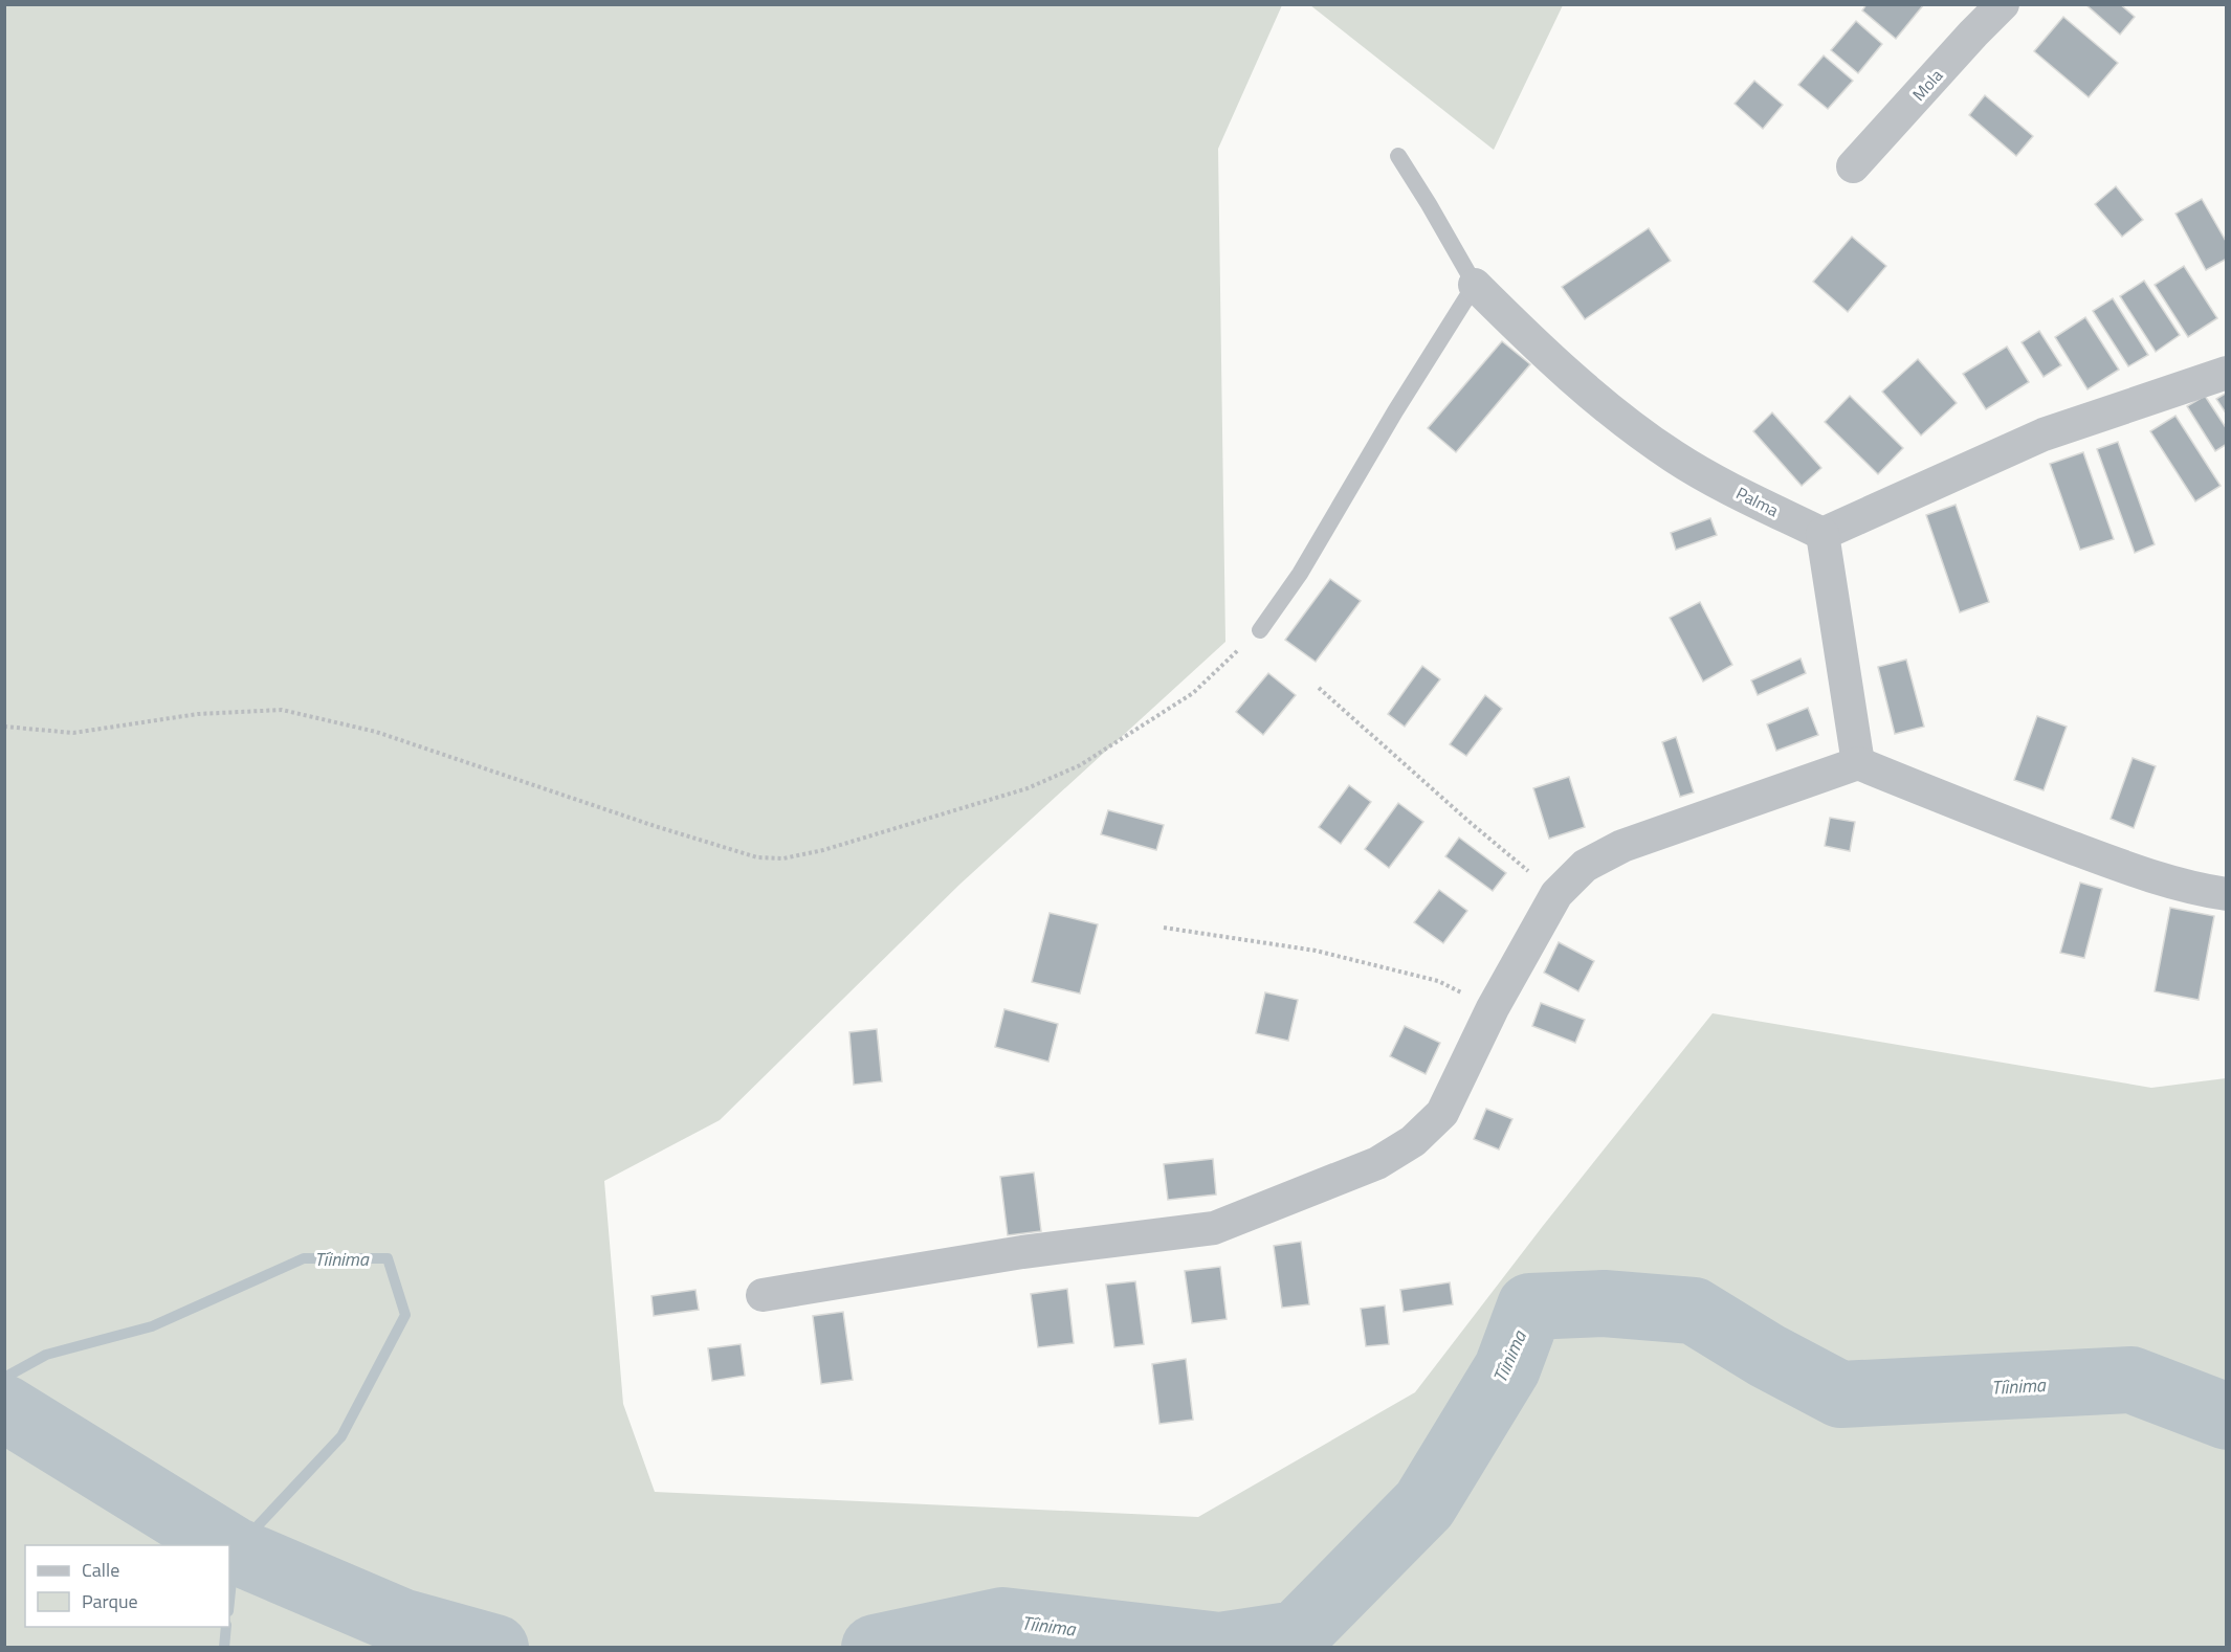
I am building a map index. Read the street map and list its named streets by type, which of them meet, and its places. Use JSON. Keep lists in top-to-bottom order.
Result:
{
  "streets": {
    "street": ["Mola", "Palma"]
  },
  "water": ["Tíinima"],
  "legend": ["Calle", "Parque"]
}
